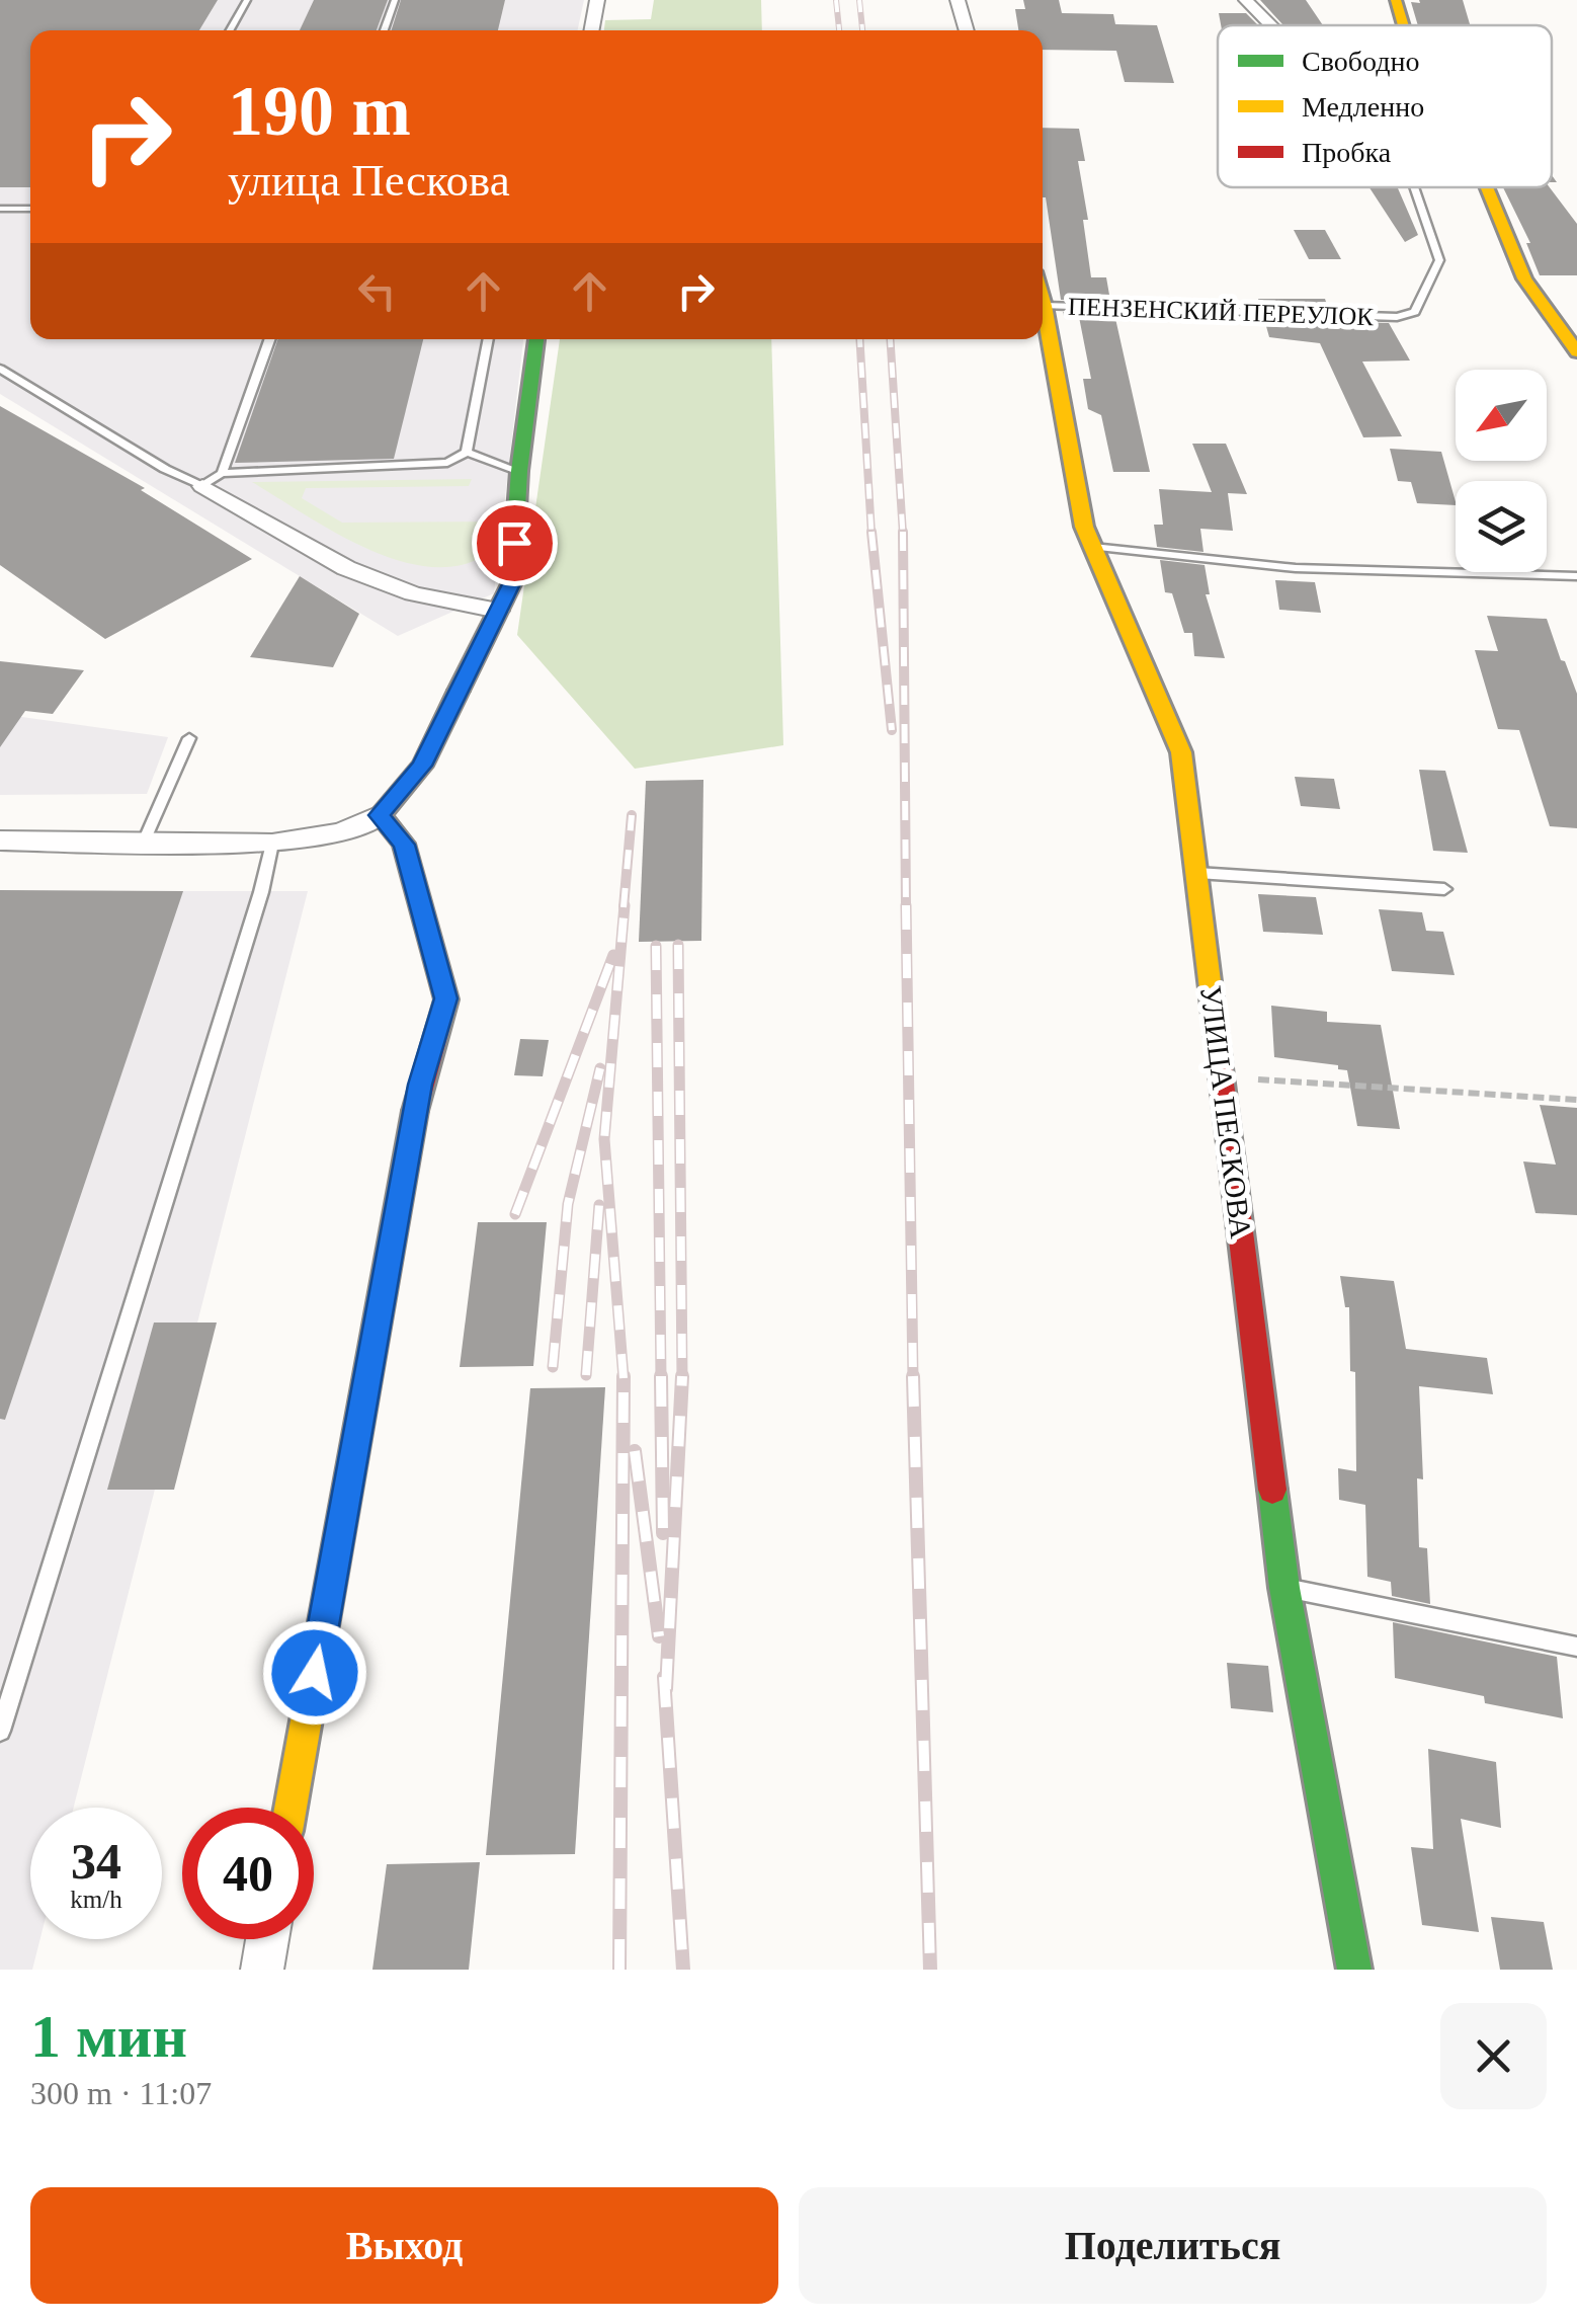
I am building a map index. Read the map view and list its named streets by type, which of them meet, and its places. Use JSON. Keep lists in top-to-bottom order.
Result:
{
  "streets": {
    "street": ["УЛИЦА ПЕСКОВА"],
    "lane": ["ПЕНЗЕНСКИЙ ПЕРЕУЛОК"]
  },
  "crossings": [
    ["ПЕНЗЕНСКИЙ ПЕРЕУЛОК", "УЛИЦА ПЕСКОВА"]
  ],
  "legend": ["Свободно", "Медленно", "Пробка"],
  "north": "bottom left",
  "page": {
    "turn": ["190 m", "улица Пескова"],
    "speed": "34 km/h",
    "limit": "40",
    "heading": ["1 мин", "300 m · 11:07"],
    "buttons": ["Выход", "Поделиться"]
  }
}
